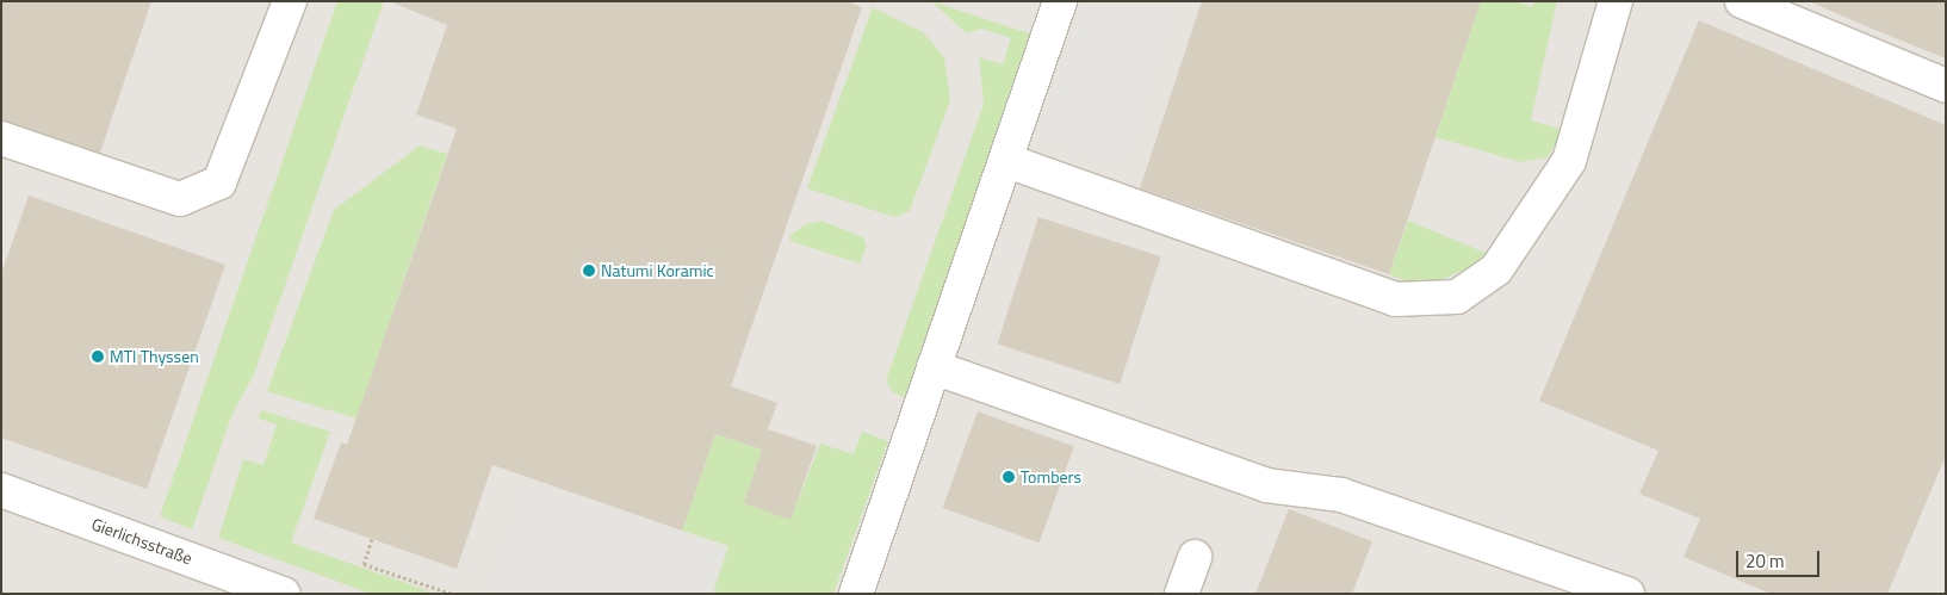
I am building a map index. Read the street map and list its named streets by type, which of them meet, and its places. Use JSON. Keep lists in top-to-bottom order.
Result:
{
  "streets": {
    "street": ["Gierlichsstraße"]
  },
  "places": ["Natumi Koramic", "MTI Thyssen", "Tombers"],
  "scale_bar": "20 m"
}
